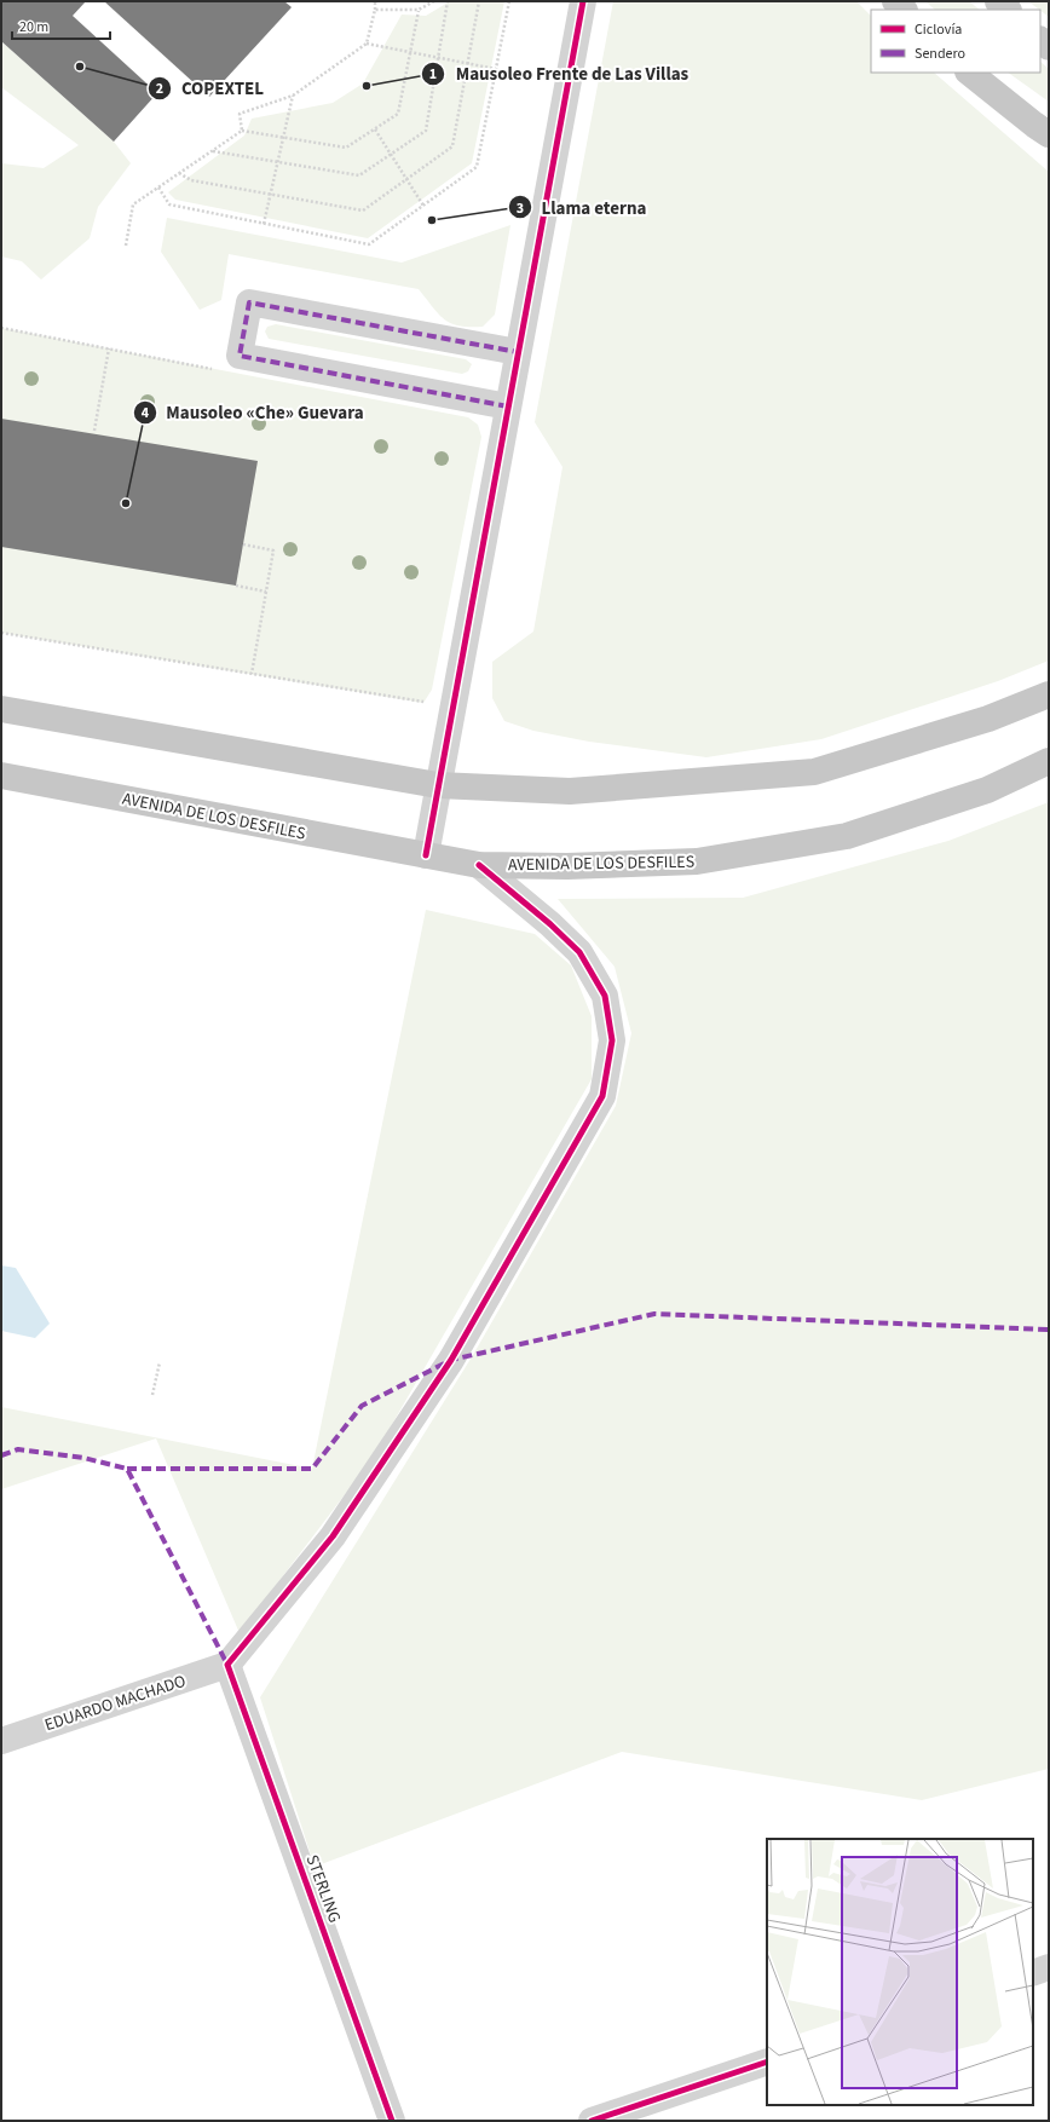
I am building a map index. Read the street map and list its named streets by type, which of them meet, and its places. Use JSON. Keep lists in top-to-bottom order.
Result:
{
  "streets": {
    "main road": ["AVENIDA DE LOS DESFILES"],
    "street": ["EDUARDO MACHADO", "STERLING"]
  },
  "crossings": [
    ["EDUARDO MACHADO", "STERLING"]
  ],
  "places": [
    "COPEXTEL",
    "Mausoleo Frente de Las Villas",
    "Llama eterna",
    "Mausoleo «Che» Guevara"
  ],
  "legend": ["Ciclovía", "Sendero"],
  "scale_bar": "20 m"
}
